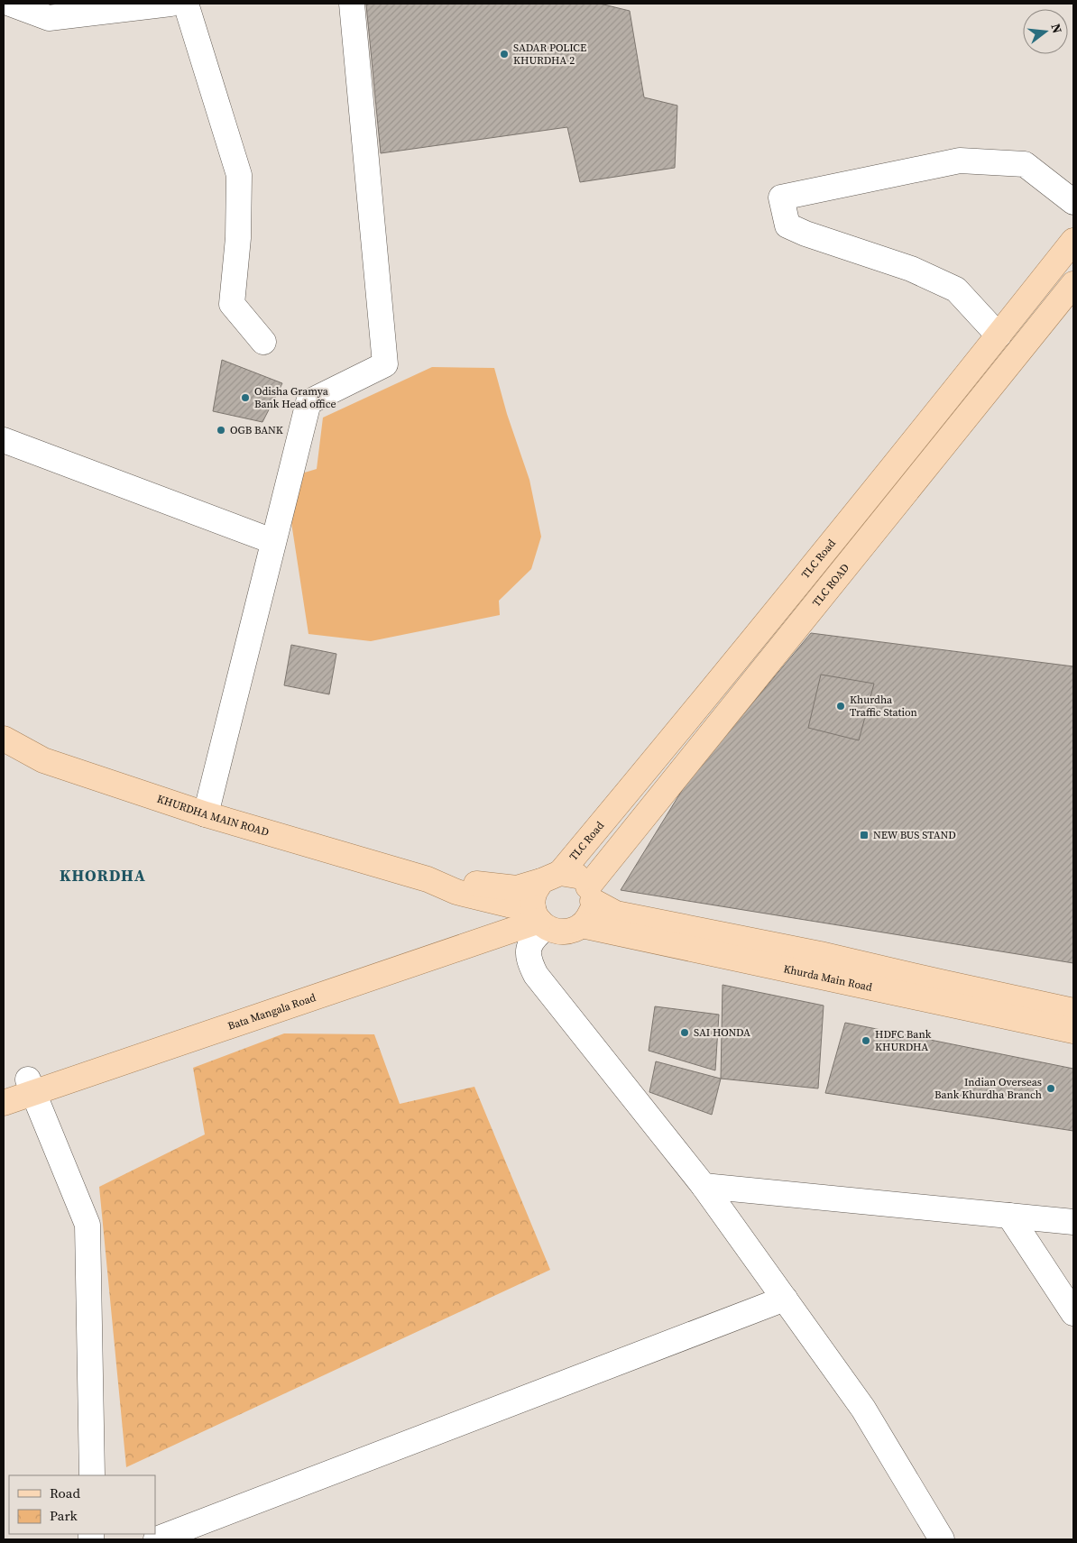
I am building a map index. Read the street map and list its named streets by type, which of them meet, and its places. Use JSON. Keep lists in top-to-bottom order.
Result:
{
  "streets": {
    "main road": [
      "TLC Road",
      "TLC ROAD",
      "KHURDHA MAIN ROAD",
      "Khurda Main Road",
      "Bata Mangala Road"
    ]
  },
  "crossings": [
    ["TLC Road", "TLC ROAD"],
    ["TLC Road", "Khurda Main Road"],
    ["TLC Road", "Bata Mangala Road"],
    ["TLC ROAD", "Khurda Main Road"],
    ["TLC ROAD", "Bata Mangala Road"],
    ["Khurda Main Road", "Bata Mangala Road"]
  ],
  "districts": ["KHORDHA"],
  "places": {
    "other": [
      "SADAR POLICE KHURDHA 2",
      "Odisha Gramya Bank Head office",
      "OGB BANK",
      "Khurdha Traffic Station",
      "SAI HONDA",
      "HDFC Bank KHURDHA",
      "Indian Overseas Bank Khurdha Branch"
    ],
    "transit": ["NEW BUS STAND"]
  },
  "legend": ["Road", "Park"],
  "north": "right"
}
